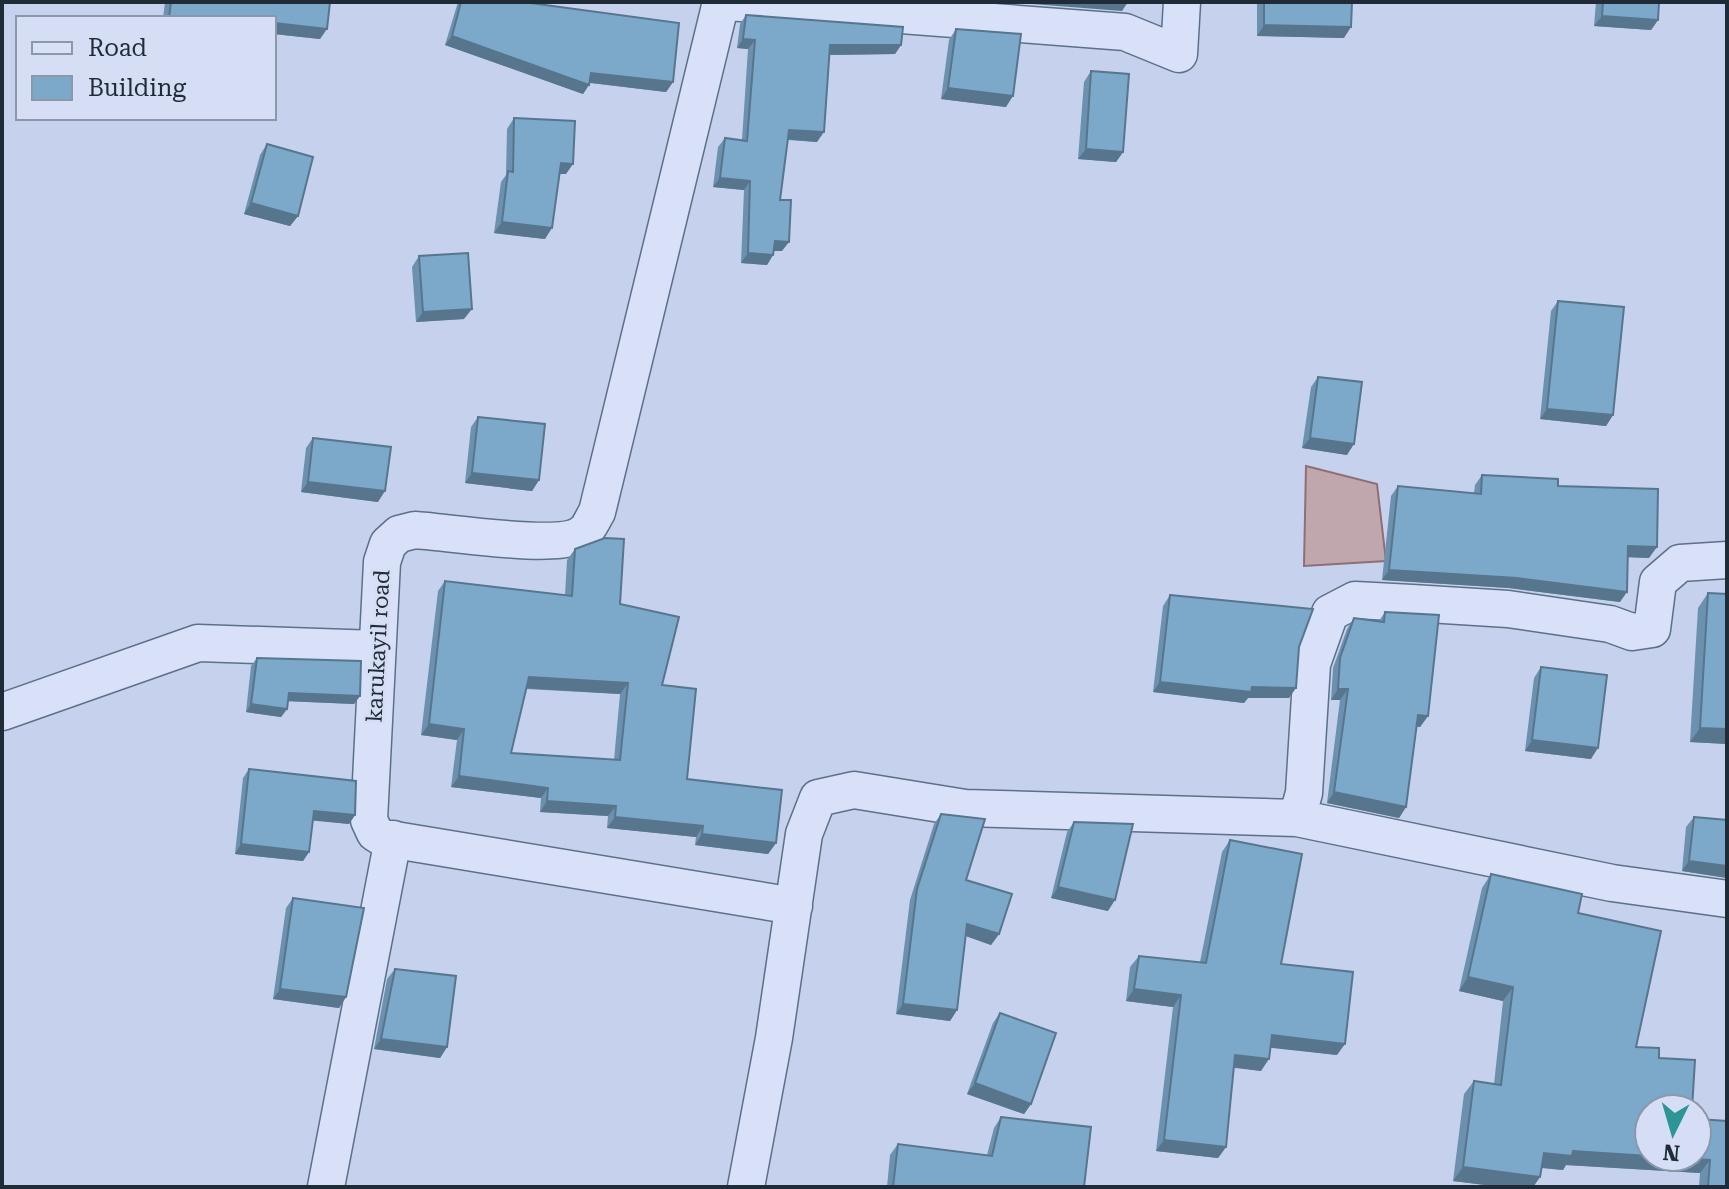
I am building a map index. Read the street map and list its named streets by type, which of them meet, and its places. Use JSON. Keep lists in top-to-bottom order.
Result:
{
  "streets": {
    "street": ["karukayil road"]
  },
  "legend": ["Road", "Building"],
  "north": "bottom"
}
